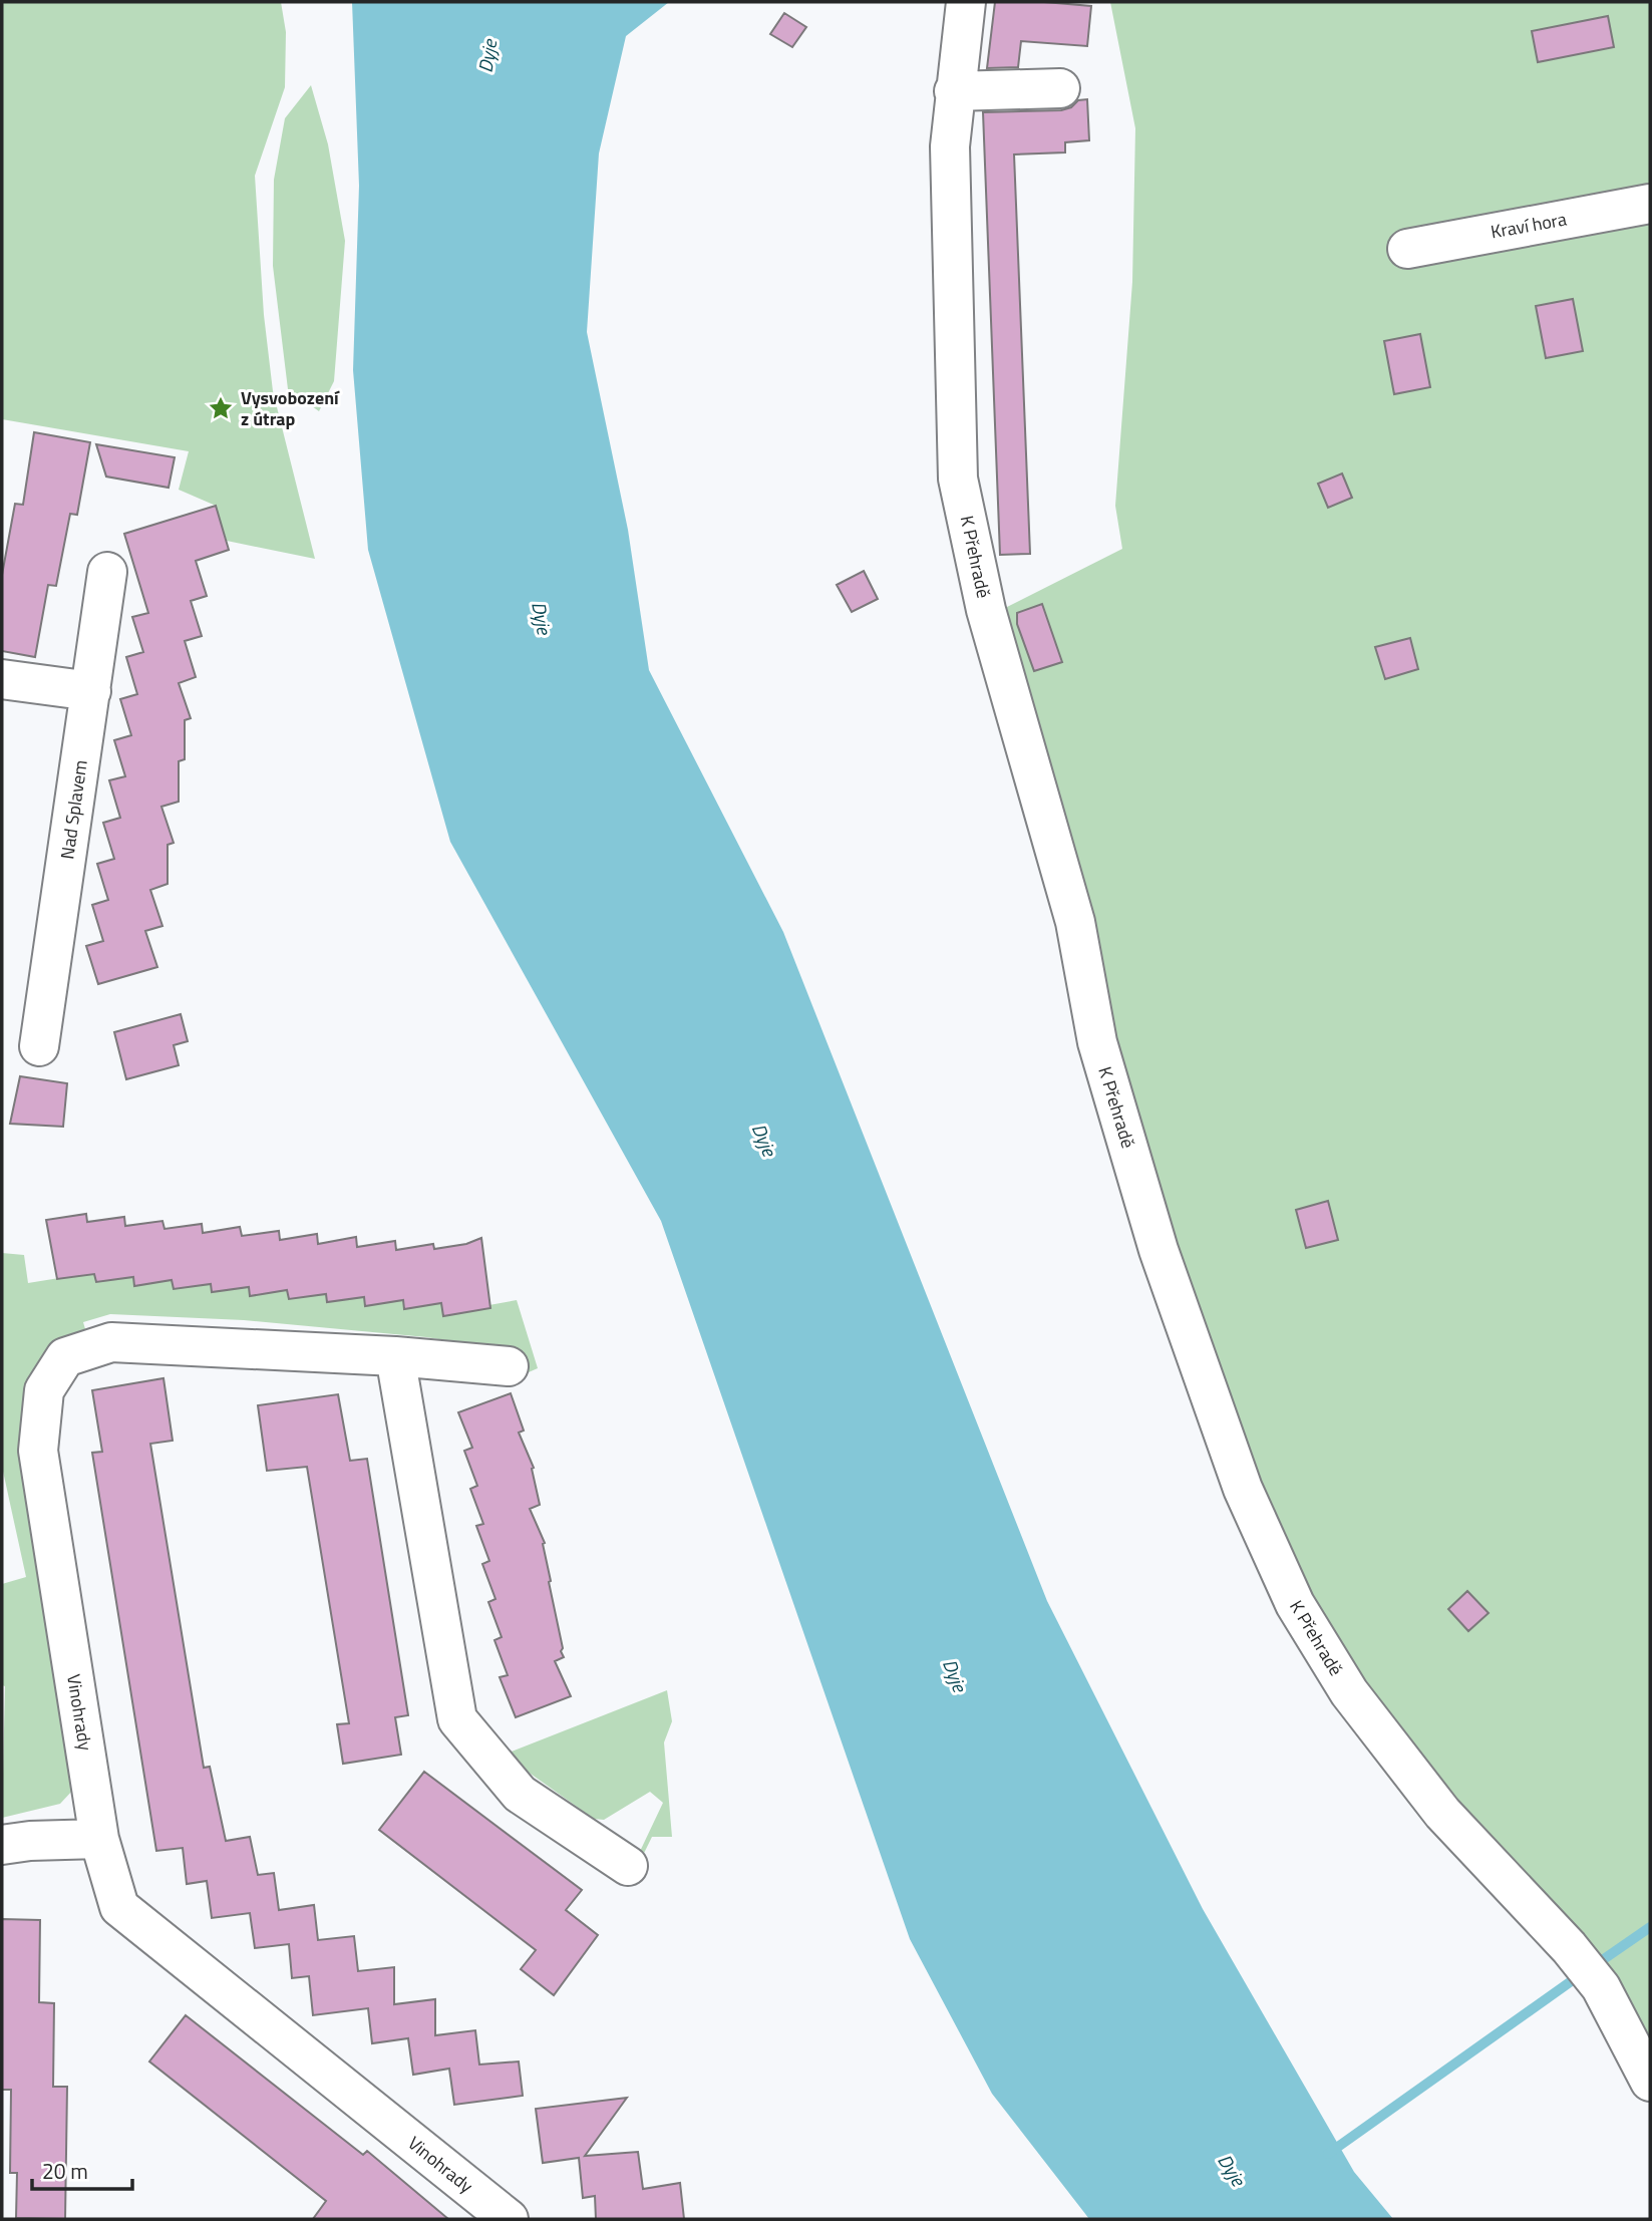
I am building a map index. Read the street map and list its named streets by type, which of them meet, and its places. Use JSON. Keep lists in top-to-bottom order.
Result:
{
  "streets": {
    "street": [
      "Kraví hora",
      "K Přehradě",
      "Nad Splavem",
      "Vinohrady"
    ]
  },
  "water": ["Dyje"],
  "places": {
    "place": ["Vysvobození z útrap"]
  },
  "scale_bar": "20 m"
}
